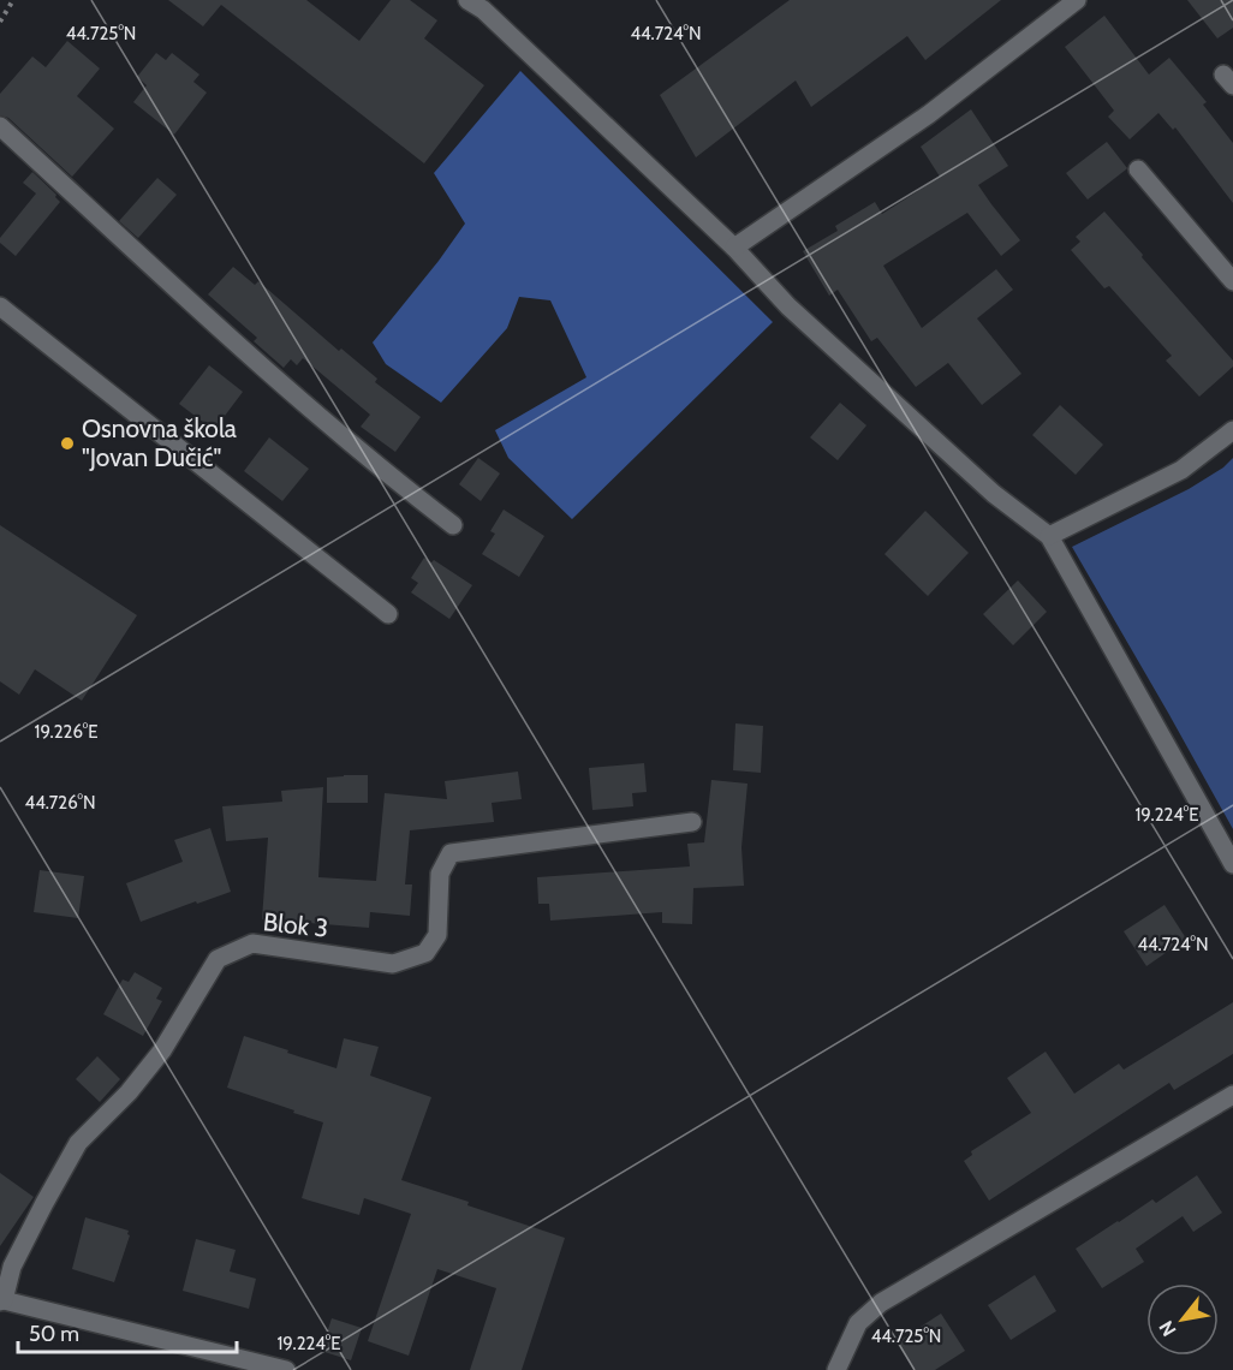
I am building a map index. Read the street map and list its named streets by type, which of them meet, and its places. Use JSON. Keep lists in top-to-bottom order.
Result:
{
  "streets": {
    "street": ["Blok 3"]
  },
  "places": ["Osnovna škola \"Jovan Dučić\""],
  "scale_bar": "50 m",
  "north": "bottom left",
  "coordinates": [
    "44.725°N",
    "44.724°N",
    "19.226°E",
    "44.726°N",
    "19.224°E"
  ]
}
